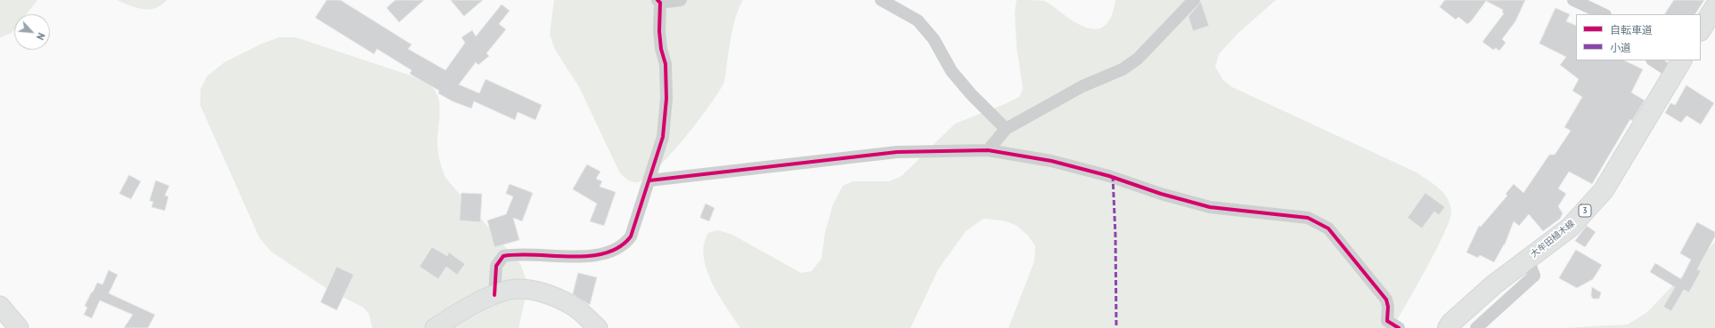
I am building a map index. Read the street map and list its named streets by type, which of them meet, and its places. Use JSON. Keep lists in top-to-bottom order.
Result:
{
  "streets": {
    "main road": ["3", "大牟田植木線"]
  },
  "legend": ["自転車道", "小道"],
  "north": "bottom right"
}
